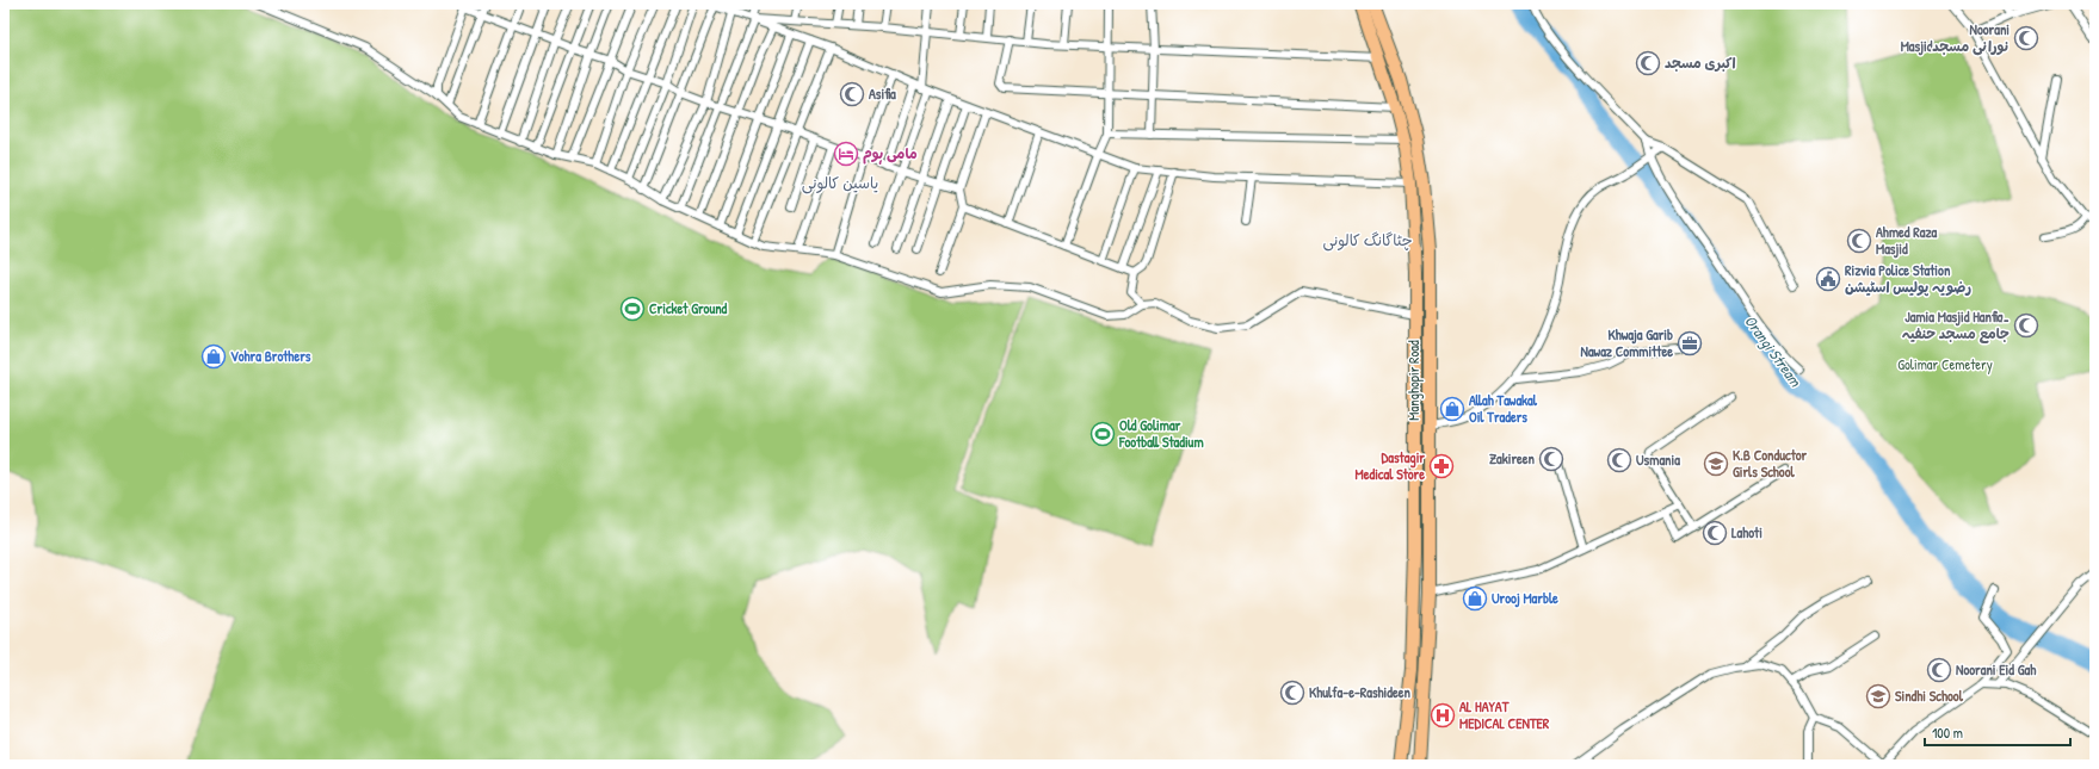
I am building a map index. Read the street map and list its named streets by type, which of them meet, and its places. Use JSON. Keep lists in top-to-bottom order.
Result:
{
  "streets": {
    "main road": ["Manghopir Road"]
  },
  "districts": ["یاسین کالونی", "چٹاگانگ کالونی"],
  "water": ["Orangi Stream"],
  "parks": ["Golimar Cemetery"],
  "places": {
    "mosque": [
      "Noorani Masjidنورانی مسجد",
      "اکبری مسجد",
      "Asifia",
      "Ahmed Raza Masjid",
      "Jamia Masjid Hanfia۔ جامع مسجد حنفیہ",
      "Zakireen",
      "Usmania",
      "Lahoti",
      "Noorani Eid Gah",
      "Khulfa-e-Rashideen"
    ],
    "hotel": ["مامی ہوم"],
    "public building": ["Rizvia Police Station رضویہ پولیس اسٹیشن"],
    "sports": ["Cricket Ground", "Old Golimar Football Stadium"],
    "office": ["Khwaja Garib Nawaz Committee"],
    "shop": ["Vohra Brothers", "Allah Tawakal Oil Traders", "Urooj Marble"],
    "school or university": ["K.B Conductor Girls School", "Sindhi School"],
    "pharmacy": ["Dastagir Medical Store"],
    "hospital": ["AL HAYAT MEDICAL CENTER"]
  },
  "scale_bar": "100 m"
}
